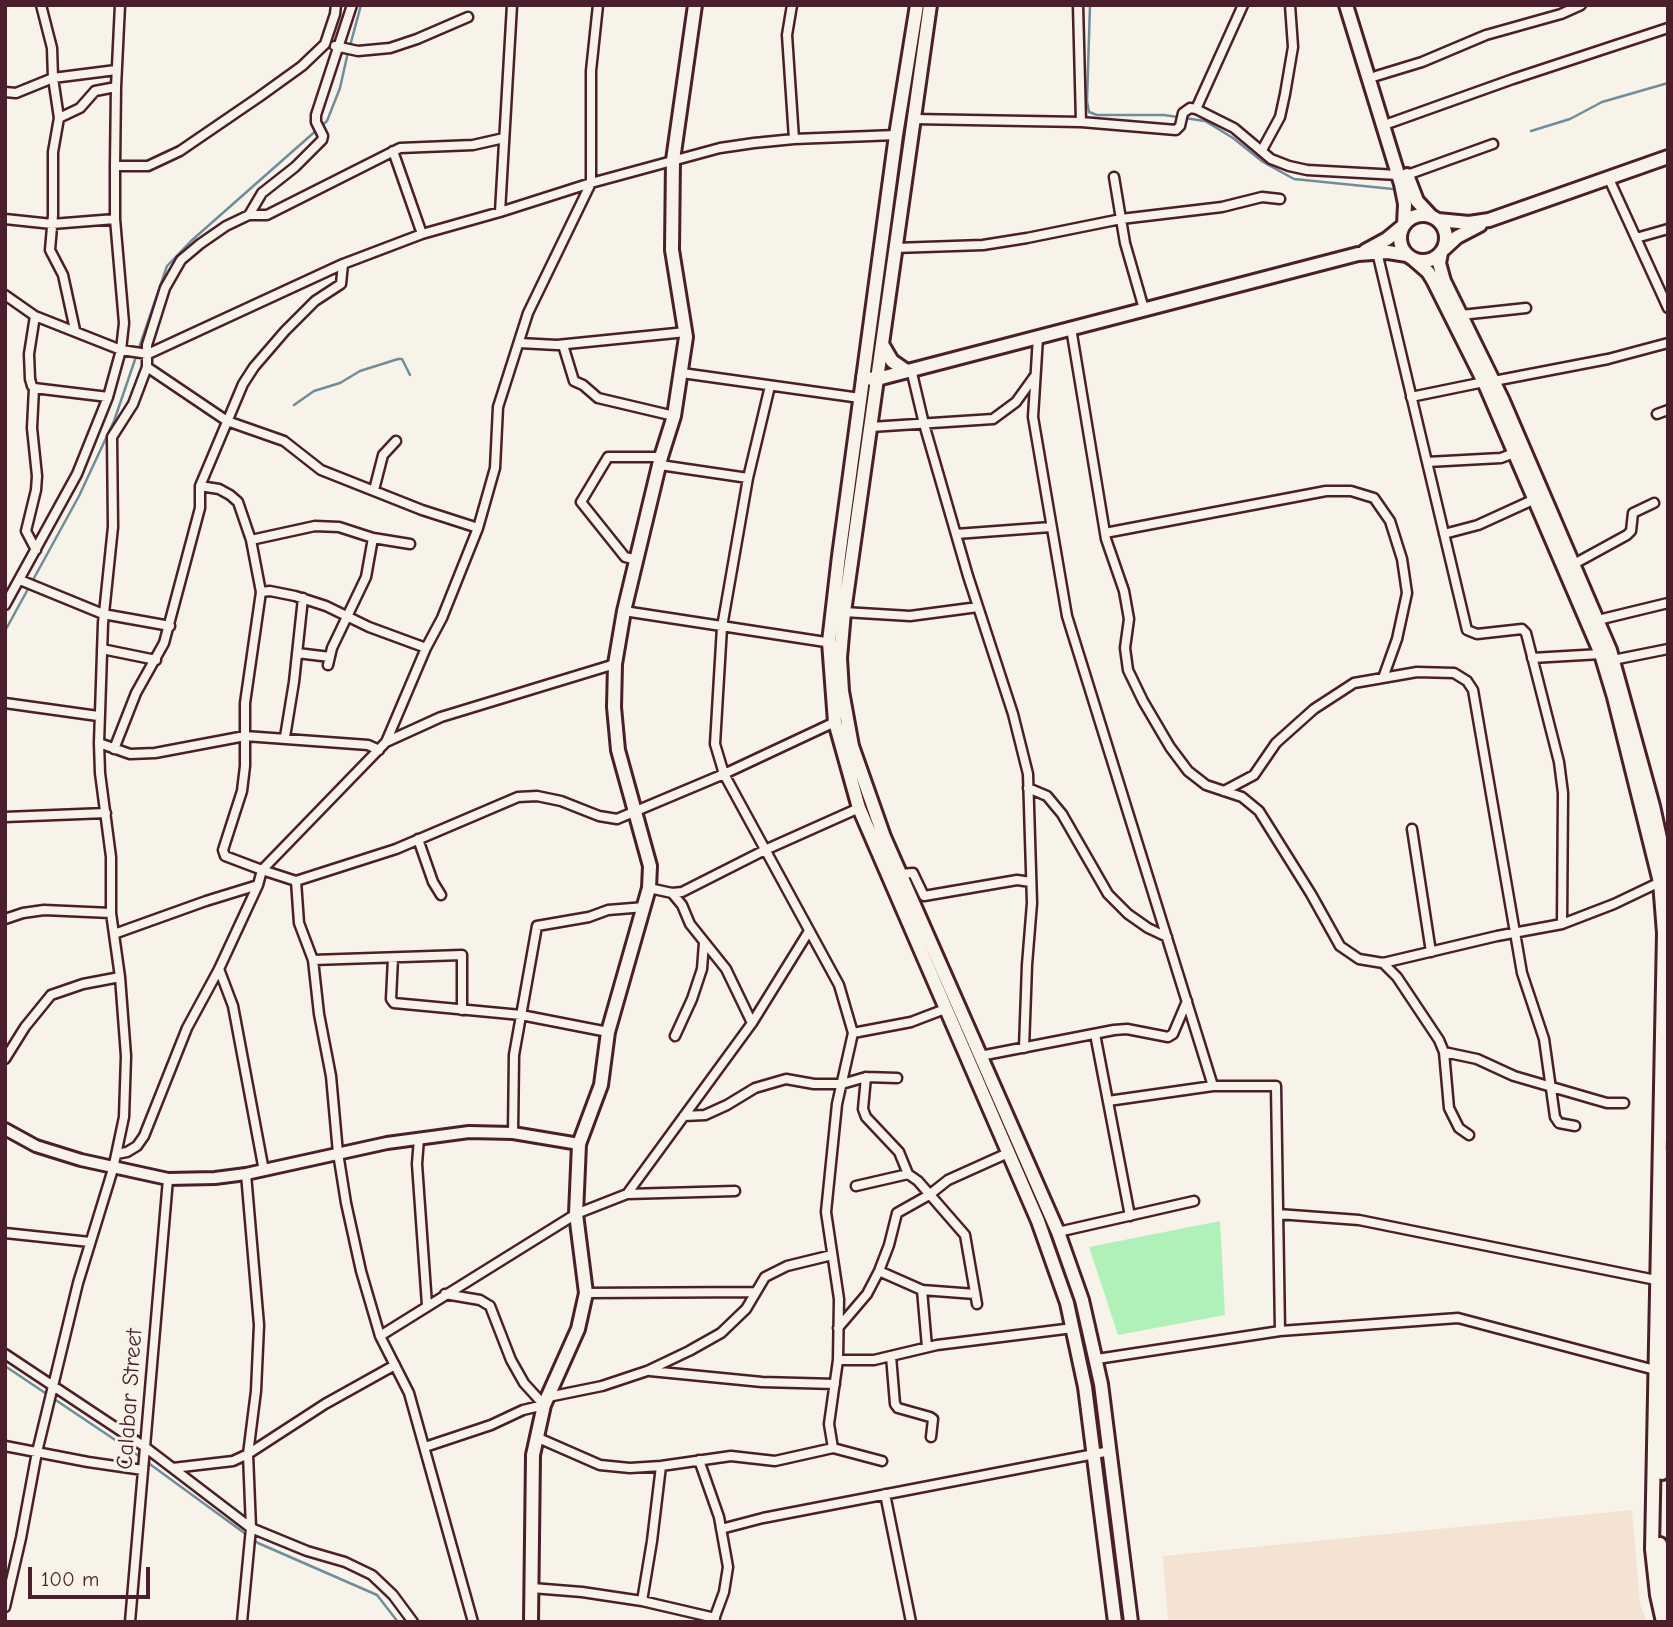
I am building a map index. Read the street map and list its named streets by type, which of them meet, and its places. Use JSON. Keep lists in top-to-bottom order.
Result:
{
  "streets": {
    "street": ["Calabar Street"]
  },
  "scale_bar": "100 m"
}
